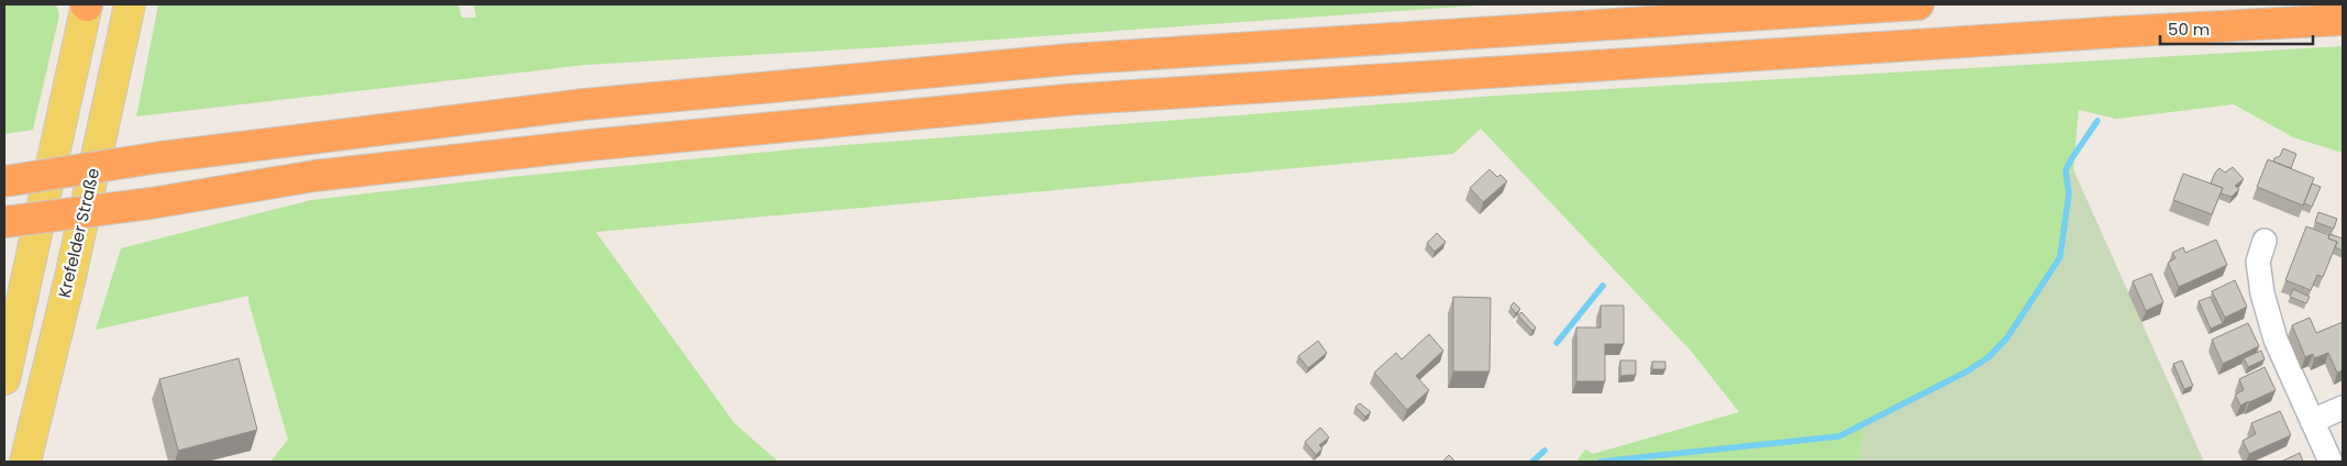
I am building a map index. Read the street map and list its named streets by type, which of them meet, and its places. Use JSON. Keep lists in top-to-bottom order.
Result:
{
  "streets": {
    "main road": ["Krefelder Straße"]
  },
  "scale_bar": "50 m"
}
